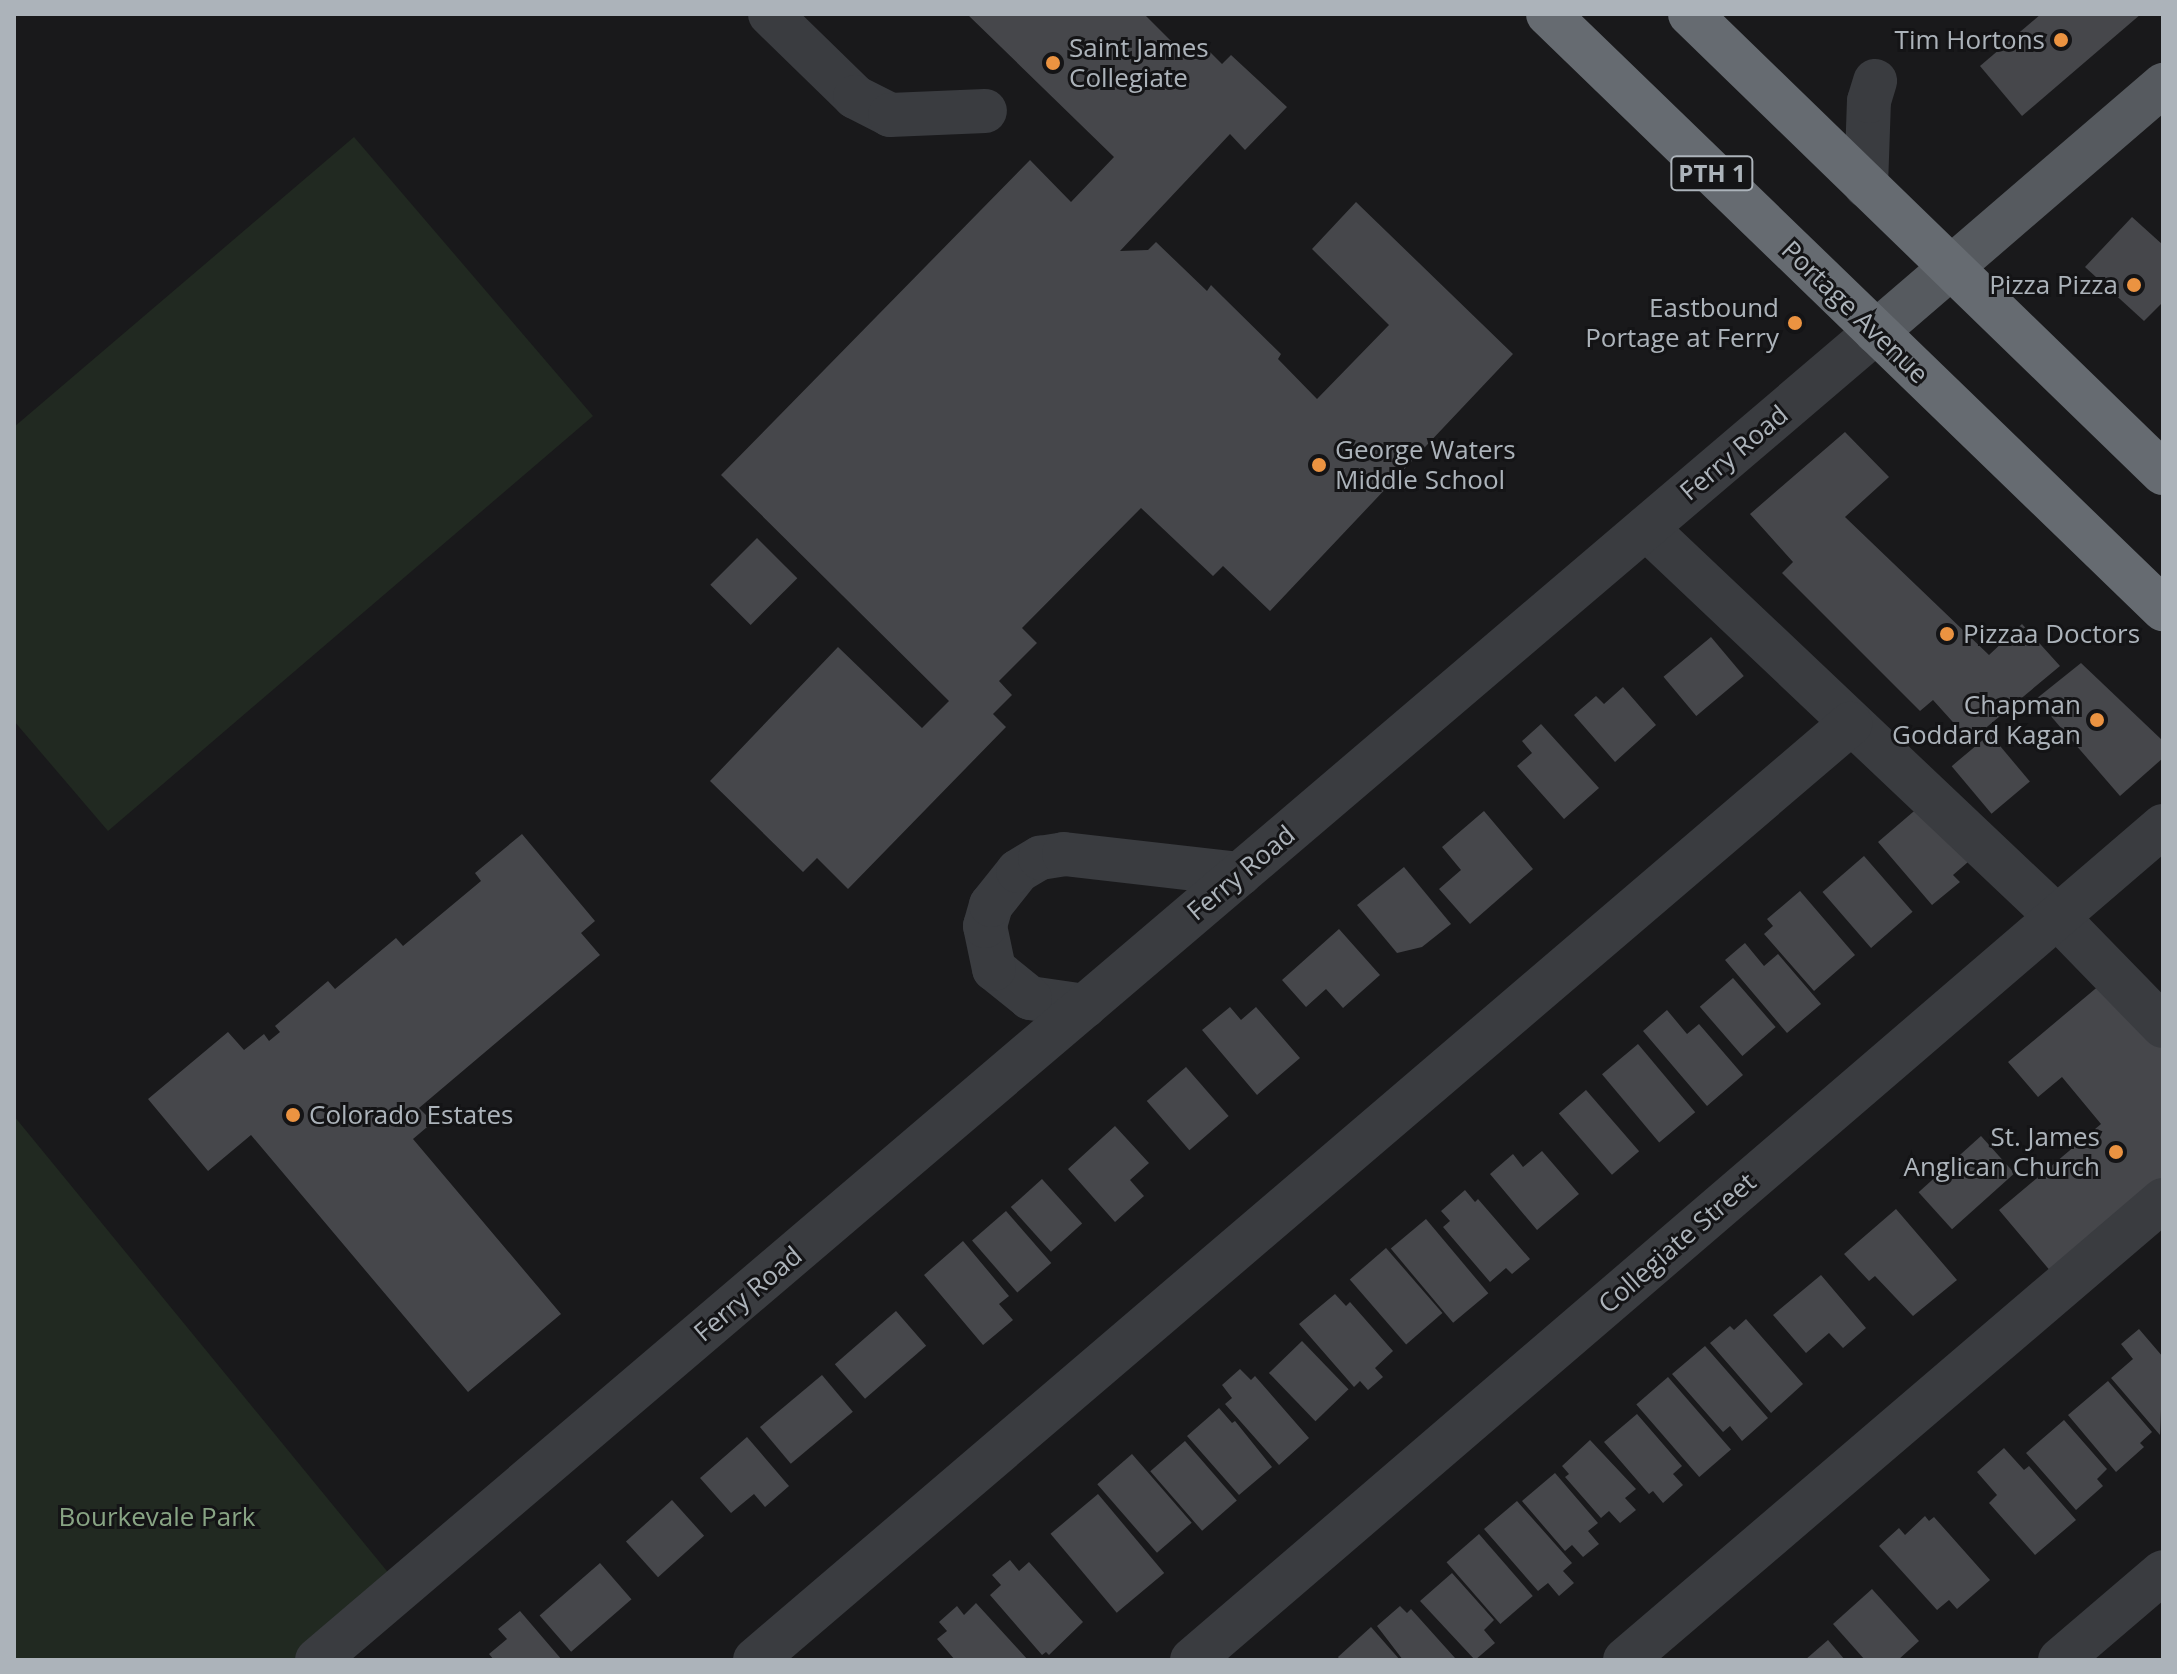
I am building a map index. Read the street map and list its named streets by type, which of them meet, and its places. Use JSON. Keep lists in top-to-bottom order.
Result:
{
  "streets": {
    "highway": ["PTH 1", "Portage Avenue"],
    "main road": ["Ferry Road"],
    "street": ["Collegiate Street"]
  },
  "crossings": [
    ["Portage Avenue", "Ferry Road"]
  ],
  "parks": ["Bourkevale Park"],
  "places": [
    "Tim Hortons",
    "Saint James Collegiate",
    "Pizza Pizza",
    "Eastbound Portage at Ferry",
    "George Waters Middle School",
    "Pizzaa Doctors",
    "Chapman Goddard Kagan",
    "Colorado Estates",
    "St. James Anglican Church"
  ]
}
